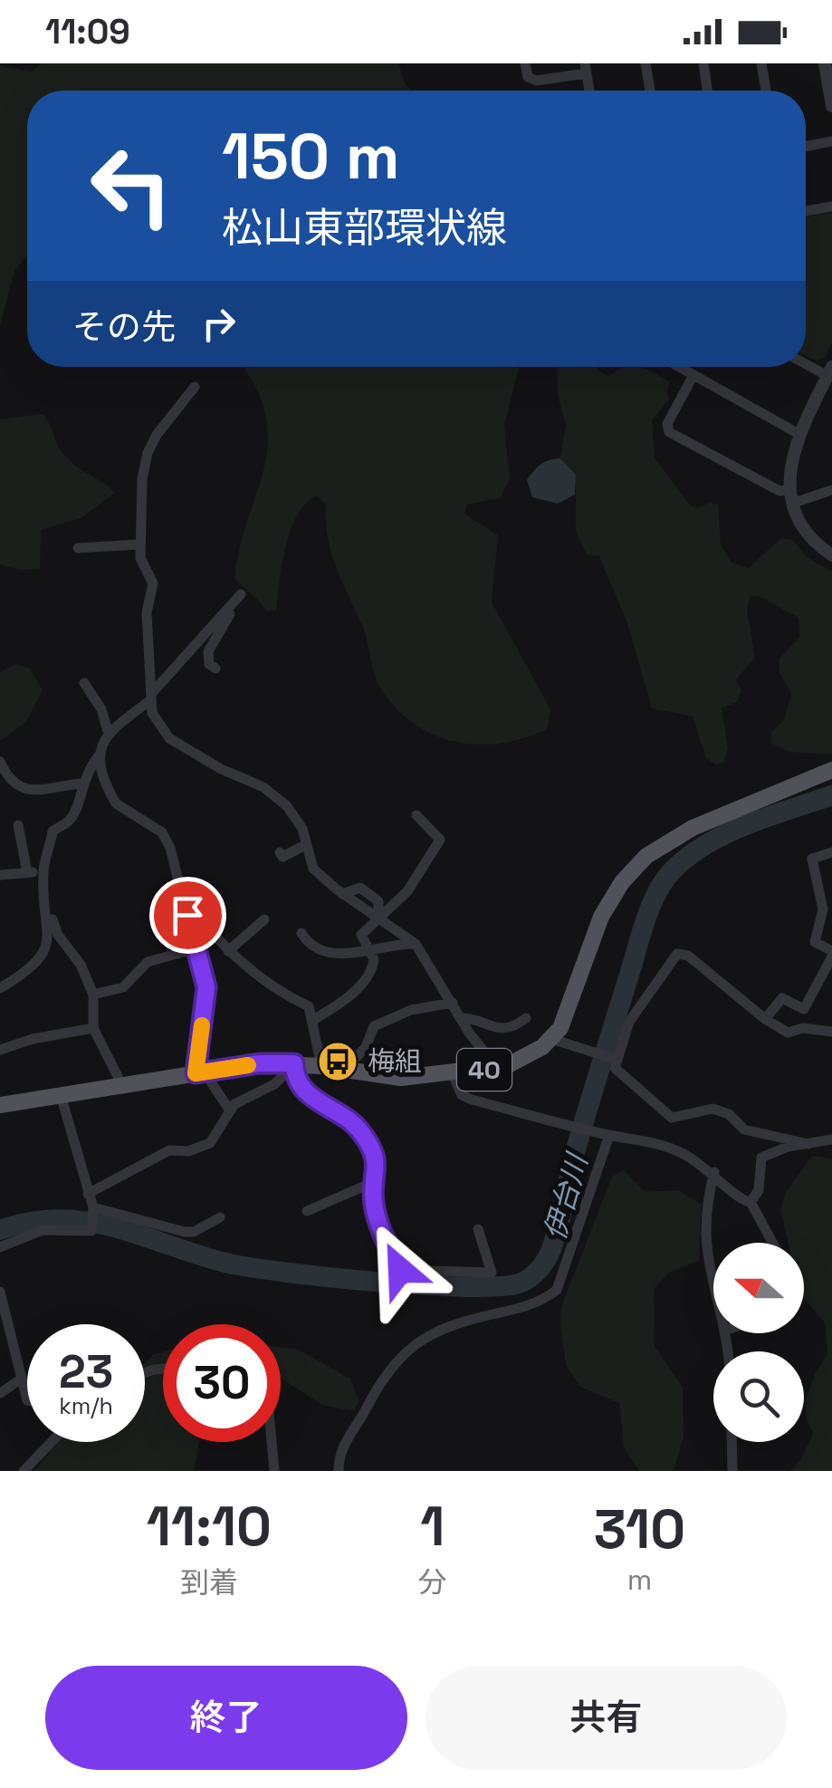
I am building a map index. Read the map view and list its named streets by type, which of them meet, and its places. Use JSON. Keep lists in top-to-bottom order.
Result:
{
  "streets": {
    "main road": ["40"]
  },
  "water": ["伊台川"],
  "places": {
    "bus stop": ["梅組"]
  },
  "north": "left",
  "page": {
    "status": "11:09",
    "turn": ["150 m", "松山東部環状線"],
    "then": "その先",
    "speed": "23 km/h",
    "limit": "30",
    "eta": [
      "11:10",
      "到着",
      "1",
      "分",
      "310",
      "m"
    ],
    "buttons": ["終了", "共有"]
  }
}
